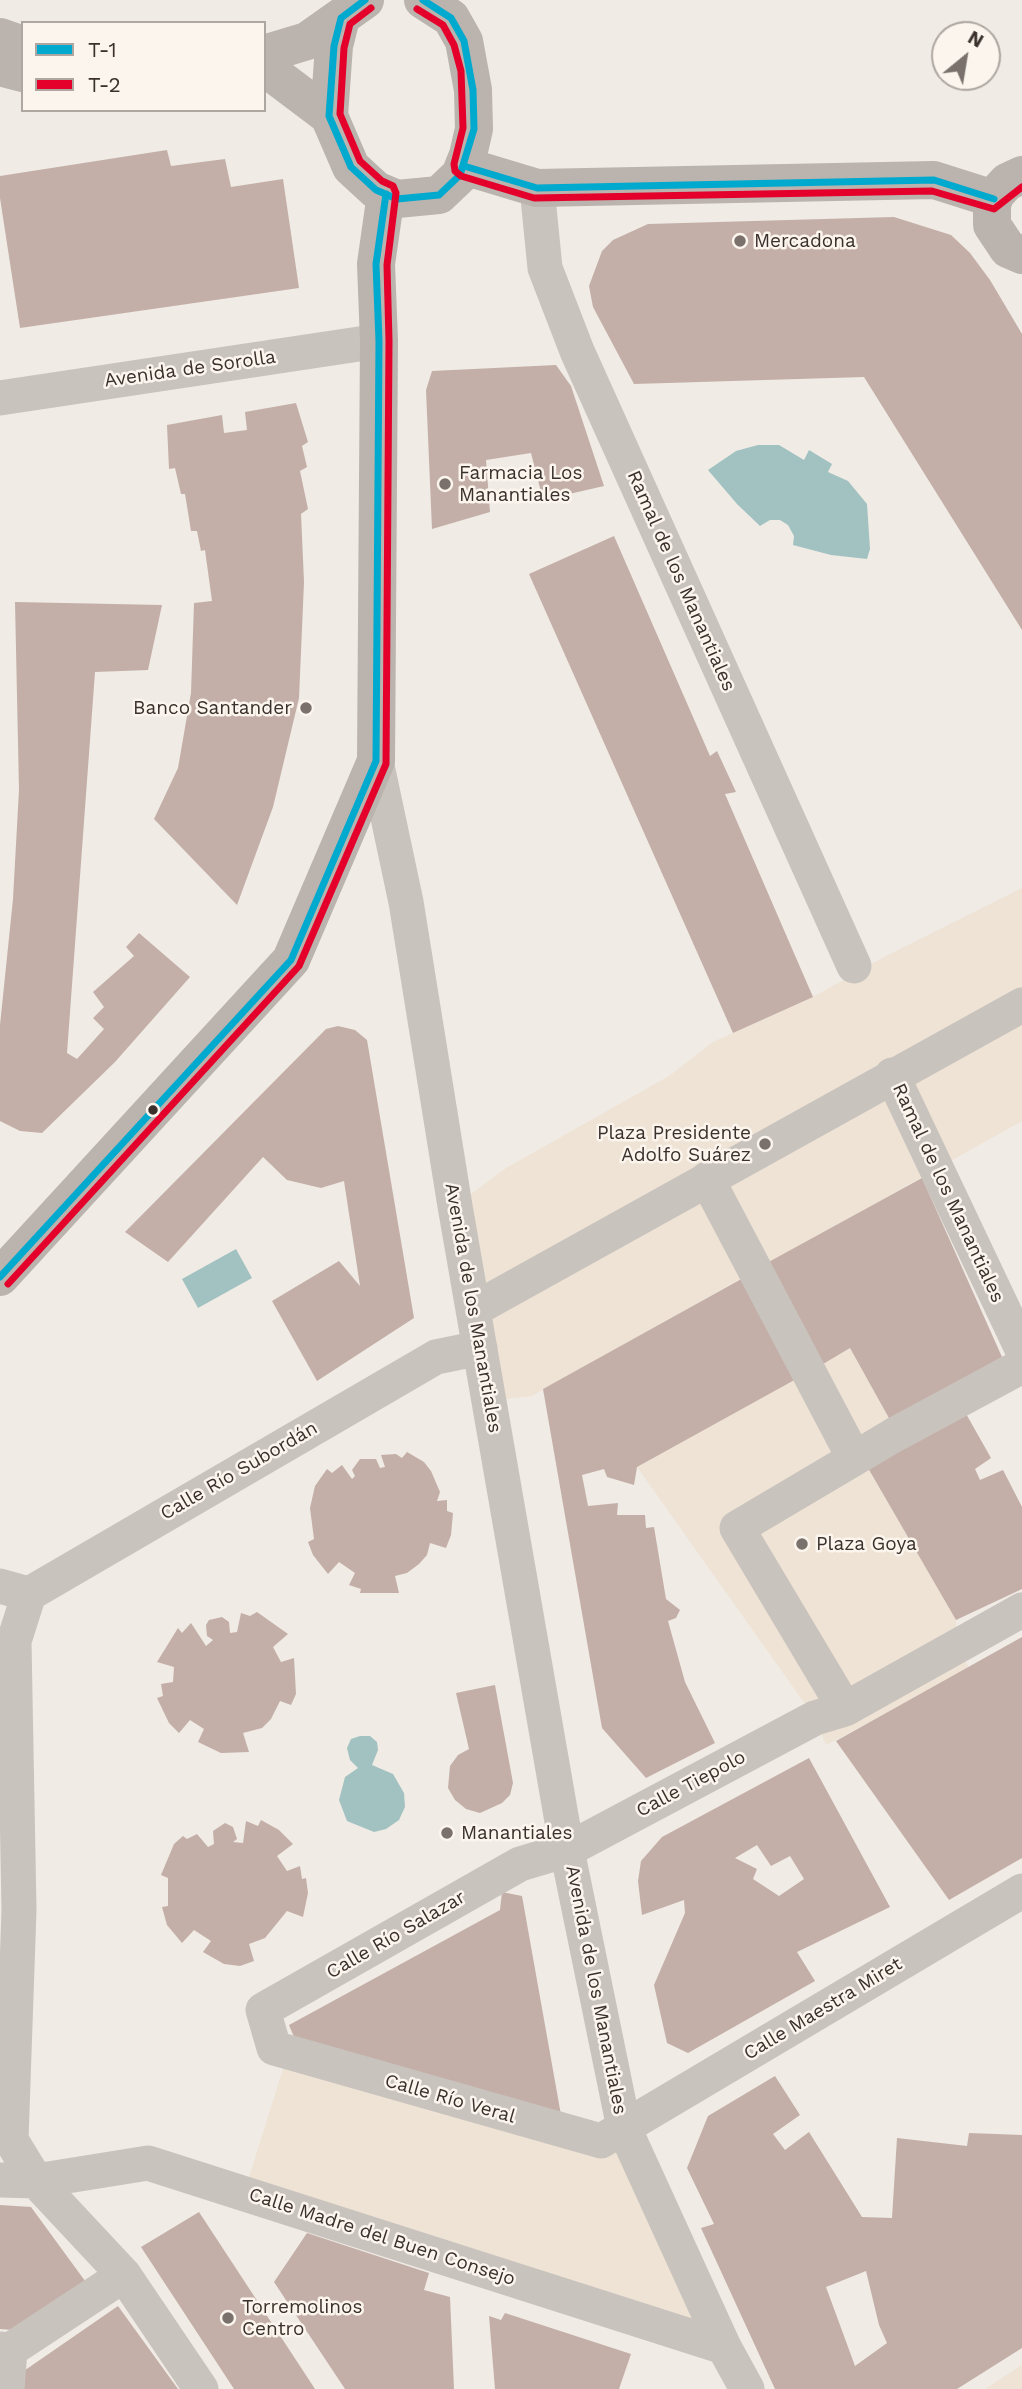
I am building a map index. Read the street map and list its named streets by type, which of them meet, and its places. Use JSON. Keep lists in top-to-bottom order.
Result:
{
  "streets": {
    "main road": ["Avenida de los Manantiales"],
    "street": [
      "Avenida de Sorolla",
      "Ramal de los Manantiales",
      "Calle Río Subordán",
      "Calle Tiepolo",
      "Calle Río Salazar",
      "Calle Maestra Miret",
      "Calle Río Veral",
      "Calle Madre del Buen Consejo"
    ]
  },
  "crossings": [
    ["Avenida de Sorolla", "Avenida de los Manantiales"],
    ["Avenida de los Manantiales", "Calle Río Subordán"],
    ["Avenida de los Manantiales", "Calle Tiepolo"],
    ["Avenida de los Manantiales", "Calle Río Salazar"],
    ["Avenida de los Manantiales", "Calle Maestra Miret"],
    ["Avenida de los Manantiales", "Calle Río Veral"],
    ["Avenida de los Manantiales", "Calle Madre del Buen Consejo"],
    ["Calle Tiepolo", "Calle Río Salazar"],
    ["Calle Río Salazar", "Calle Río Veral"],
    ["Calle Maestra Miret", "Calle Río Veral"]
  ],
  "places": [
    "Mercadona",
    "Farmacia Los Manantiales",
    "Banco Santander",
    "Plaza Presidente Adolfo Suárez",
    "Plaza Goya",
    "Manantiales",
    "Torremolinos Centro"
  ],
  "lines": ["transit line T-1", "transit line T-2"],
  "legend": ["T-1", "T-2"],
  "north": "top right"
}
